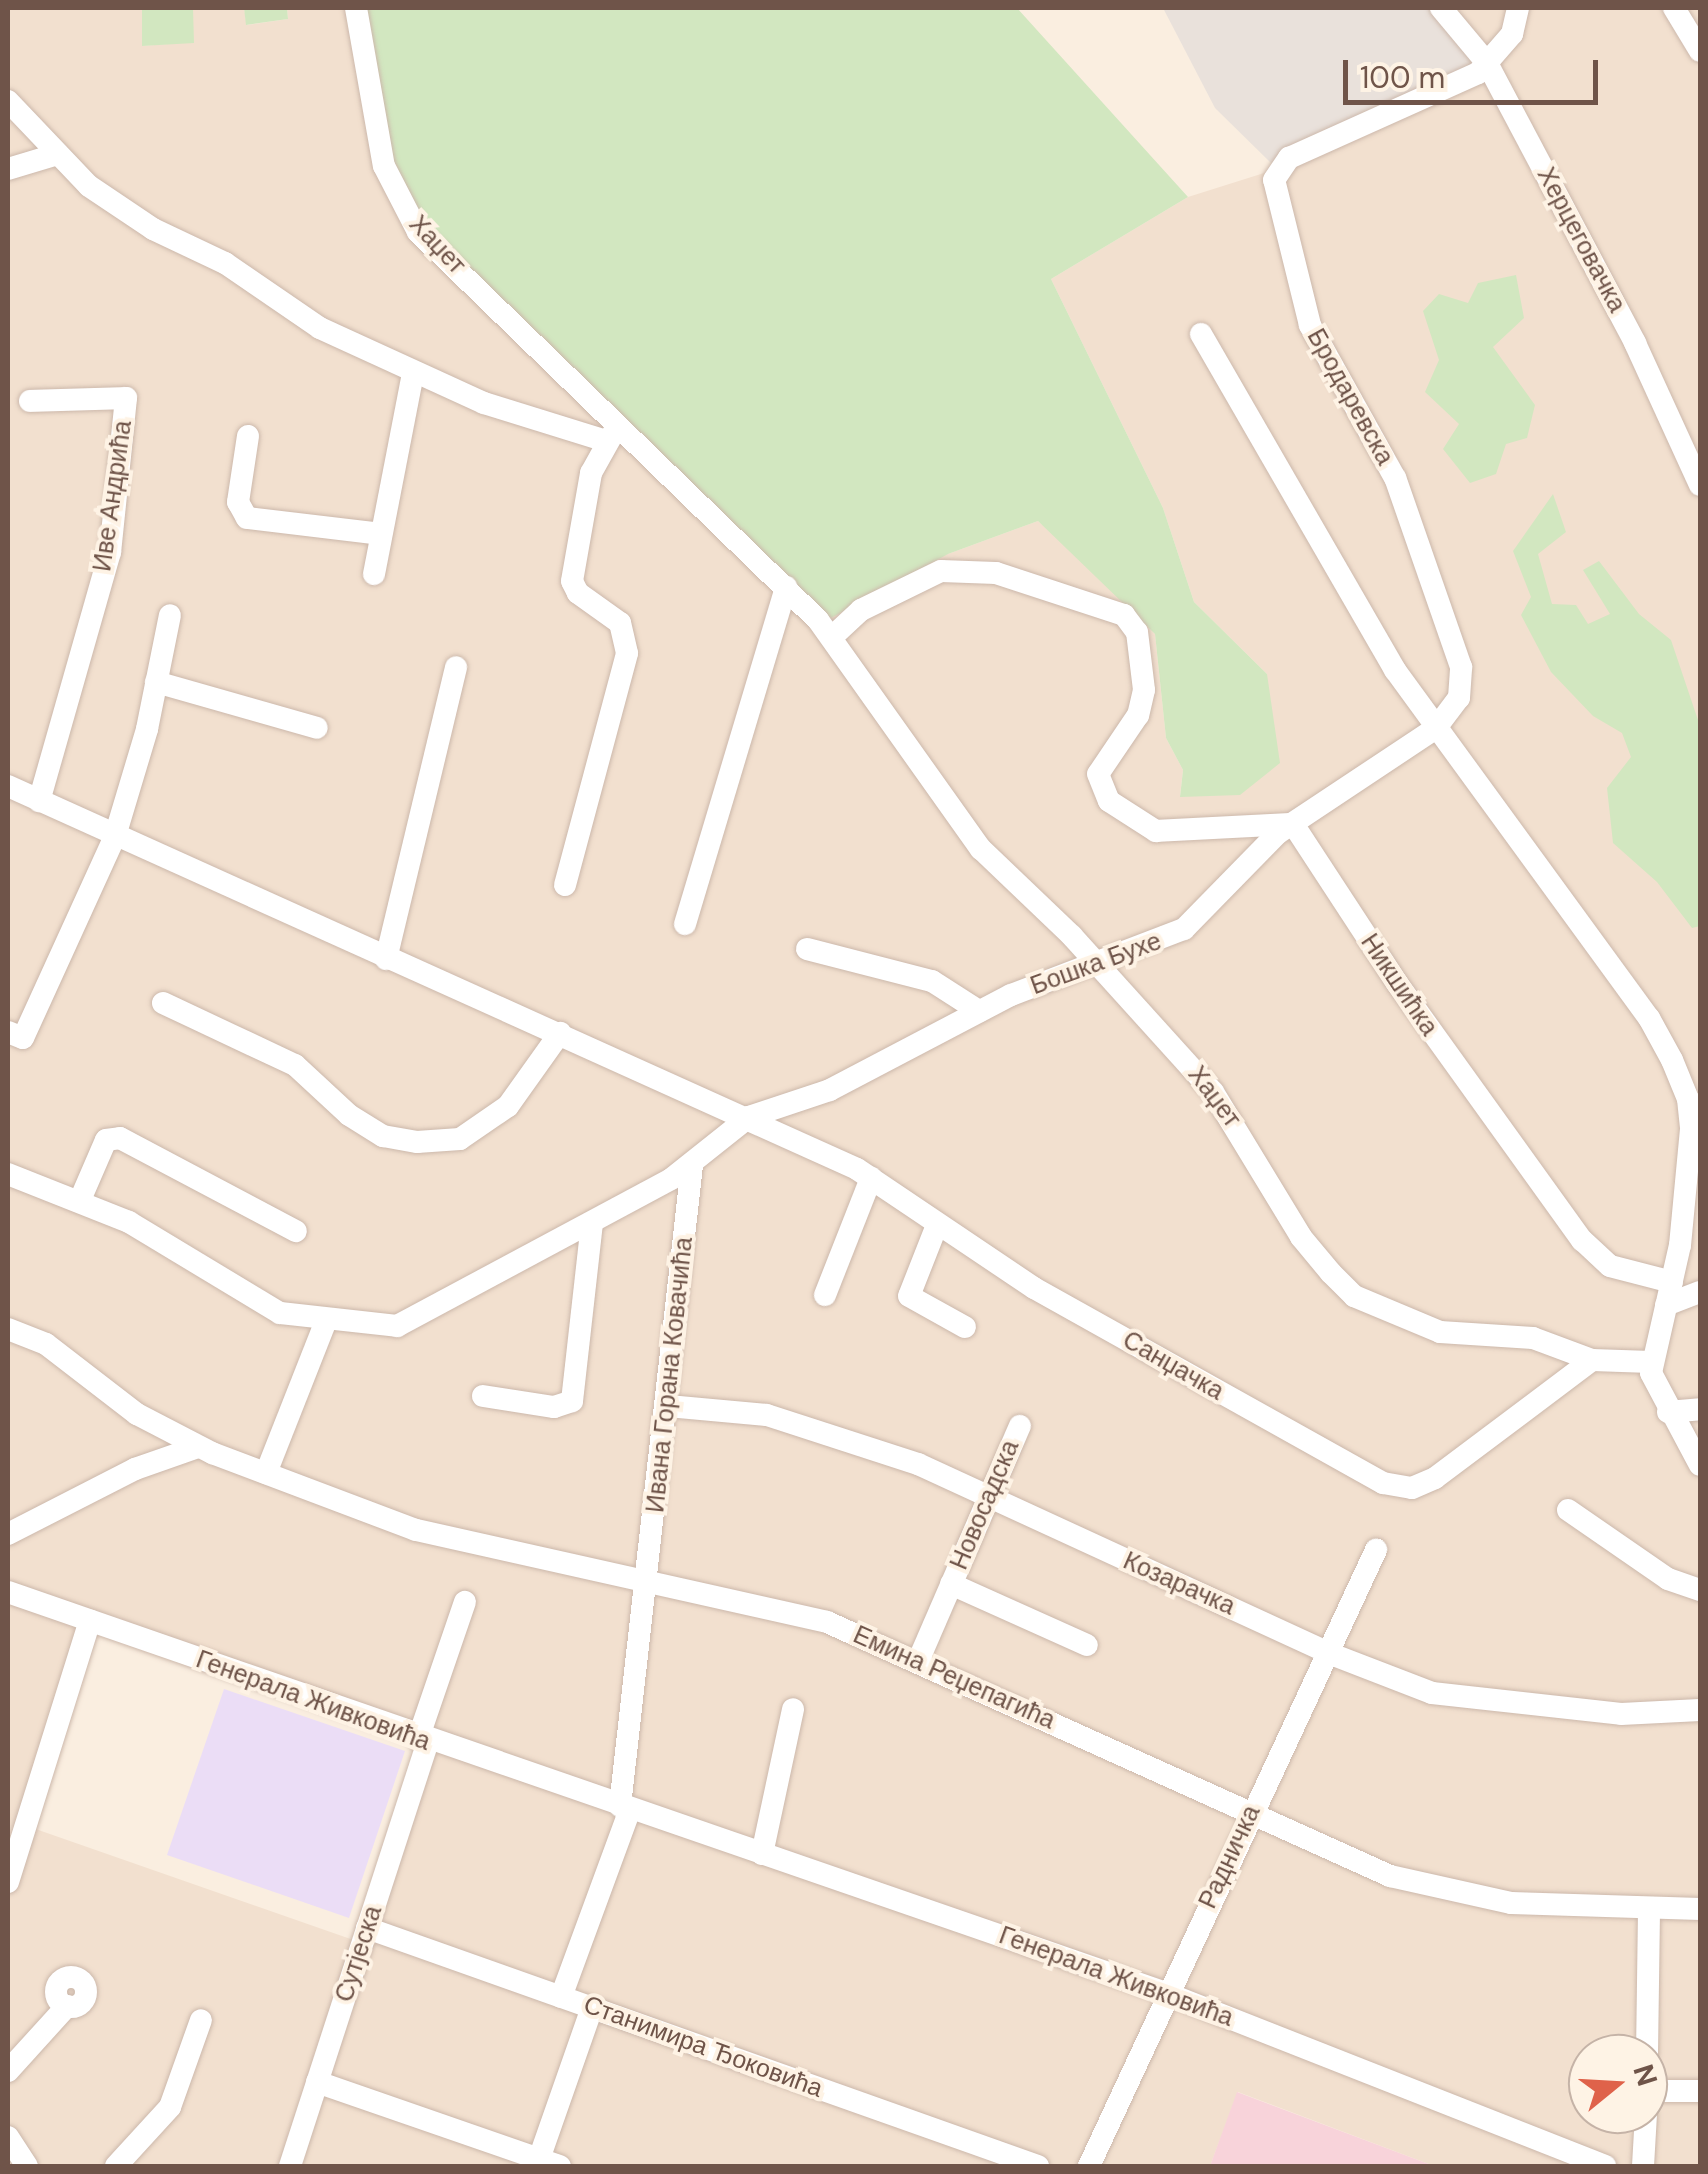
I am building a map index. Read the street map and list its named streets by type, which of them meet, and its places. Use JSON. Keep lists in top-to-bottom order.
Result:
{
  "streets": {
    "street": [
      "Херцеговачка",
      "Хаџет",
      "Бродаревска",
      "Иве Андрића",
      "Бошка Бухе",
      "Никшићка",
      "Санџачка",
      "Ивана Горана Ковачића",
      "Новосадска",
      "Козарачка",
      "Емина Реџепагића",
      "Генерала Живковића",
      "Радничка",
      "Сутјеска",
      "Станимира Ђоковића"
    ]
  },
  "crossings": [
    ["Херцеговачка", "Бродаревска"],
    ["Хаџет", "Бошка Бухе"],
    ["Хаџет", "Санџачка"],
    ["Бродаревска", "Бошка Бухе"],
    ["Бродаревска", "Никшићка"],
    ["Бошка Бухе", "Никшићка"],
    ["Бошка Бухе", "Санџачка"],
    ["Ивана Горана Ковачића", "Козарачка"],
    ["Ивана Горана Ковачића", "Емина Реџепагића"],
    ["Новосадска", "Козарачка"],
    ["Новосадска", "Емина Реџепагића"],
    ["Козарачка", "Радничка"],
    ["Емина Реџепагића", "Радничка"],
    ["Генерала Живковића", "Радничка"],
    ["Генерала Живковића", "Сутјеска"],
    ["Сутјеска", "Станимира Ђоковића"]
  ],
  "scale_bar": "100 m",
  "north": "right"
}
